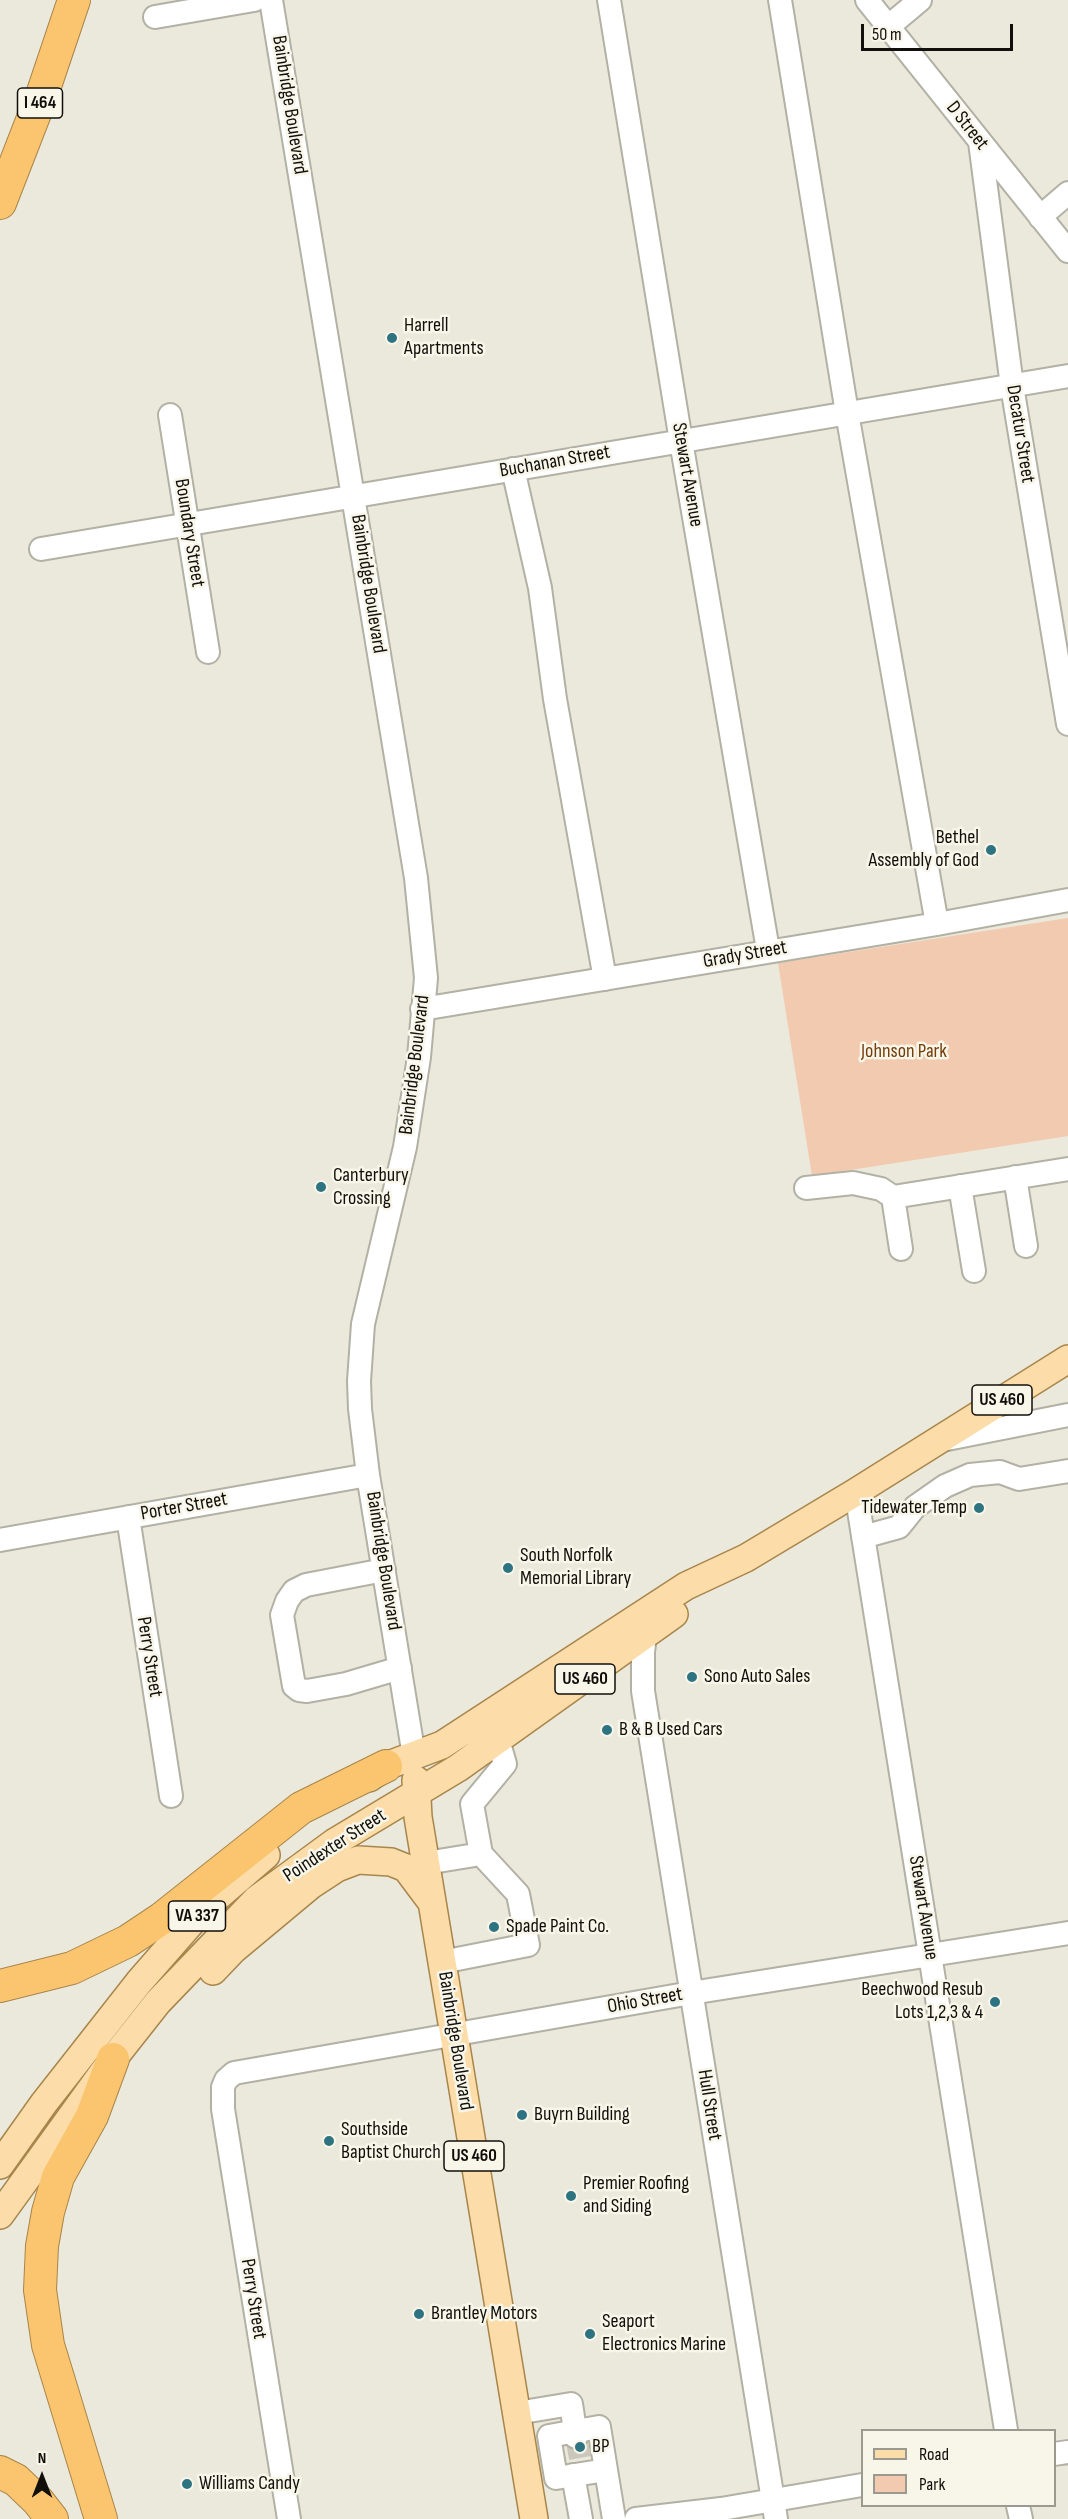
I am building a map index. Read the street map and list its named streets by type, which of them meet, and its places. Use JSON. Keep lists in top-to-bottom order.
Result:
{
  "streets": {
    "highway": ["I 464"],
    "main road": [
      "Bainbridge Boulevard",
      "US 460",
      "Poindexter Street",
      "VA 337"
    ],
    "street": [
      "D Street",
      "Decatur Street",
      "Buchanan Street",
      "Stewart Avenue",
      "Boundary Street",
      "Grady Street",
      "Porter Street",
      "Perry Street",
      "Ohio Street",
      "Hull Street"
    ]
  },
  "crossings": [
    ["Bainbridge Boulevard", "Buchanan Street"],
    ["Bainbridge Boulevard", "Grady Street"],
    ["Bainbridge Boulevard", "Porter Street"],
    ["Bainbridge Boulevard", "Poindexter Street"],
    ["Bainbridge Boulevard", "Ohio Street"],
    ["D Street", "Decatur Street"],
    ["Decatur Street", "Buchanan Street"],
    ["Buchanan Street", "Stewart Avenue"],
    ["Buchanan Street", "Boundary Street"],
    ["Stewart Avenue", "Grady Street"],
    ["Stewart Avenue", "Poindexter Street"],
    ["Stewart Avenue", "Ohio Street"],
    ["Porter Street", "Perry Street"],
    ["Perry Street", "Ohio Street"],
    ["Poindexter Street", "Hull Street"],
    ["Ohio Street", "Hull Street"]
  ],
  "parks": ["Johnson Park"],
  "places": [
    "Harrell Apartments",
    "Bethel Assembly of God",
    "Canterbury Crossing",
    "Tidewater Temp",
    "South Norfolk Memorial Library",
    "Sono Auto Sales",
    "B & B Used Cars",
    "Spade Paint Co.",
    "Beechwood Resub Lots 1,2,3 & 4",
    "Buyrn Building",
    "Southside Baptist Church",
    "Premier Roofing and Siding",
    "Brantley Motors",
    "Seaport Electronics Marine",
    "BP",
    "Williams Candy"
  ],
  "legend": ["Road", "Park"],
  "scale_bar": "50 m",
  "north": "top"
}
